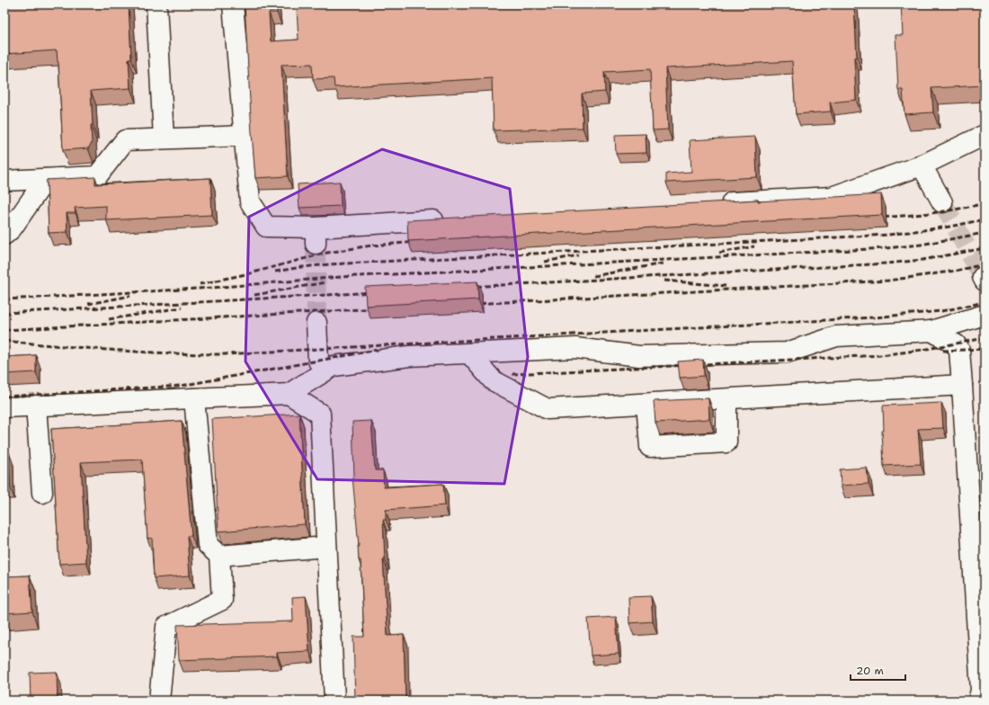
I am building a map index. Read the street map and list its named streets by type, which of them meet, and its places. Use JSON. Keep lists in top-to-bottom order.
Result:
{
  "scale_bar": "20 m"
}
